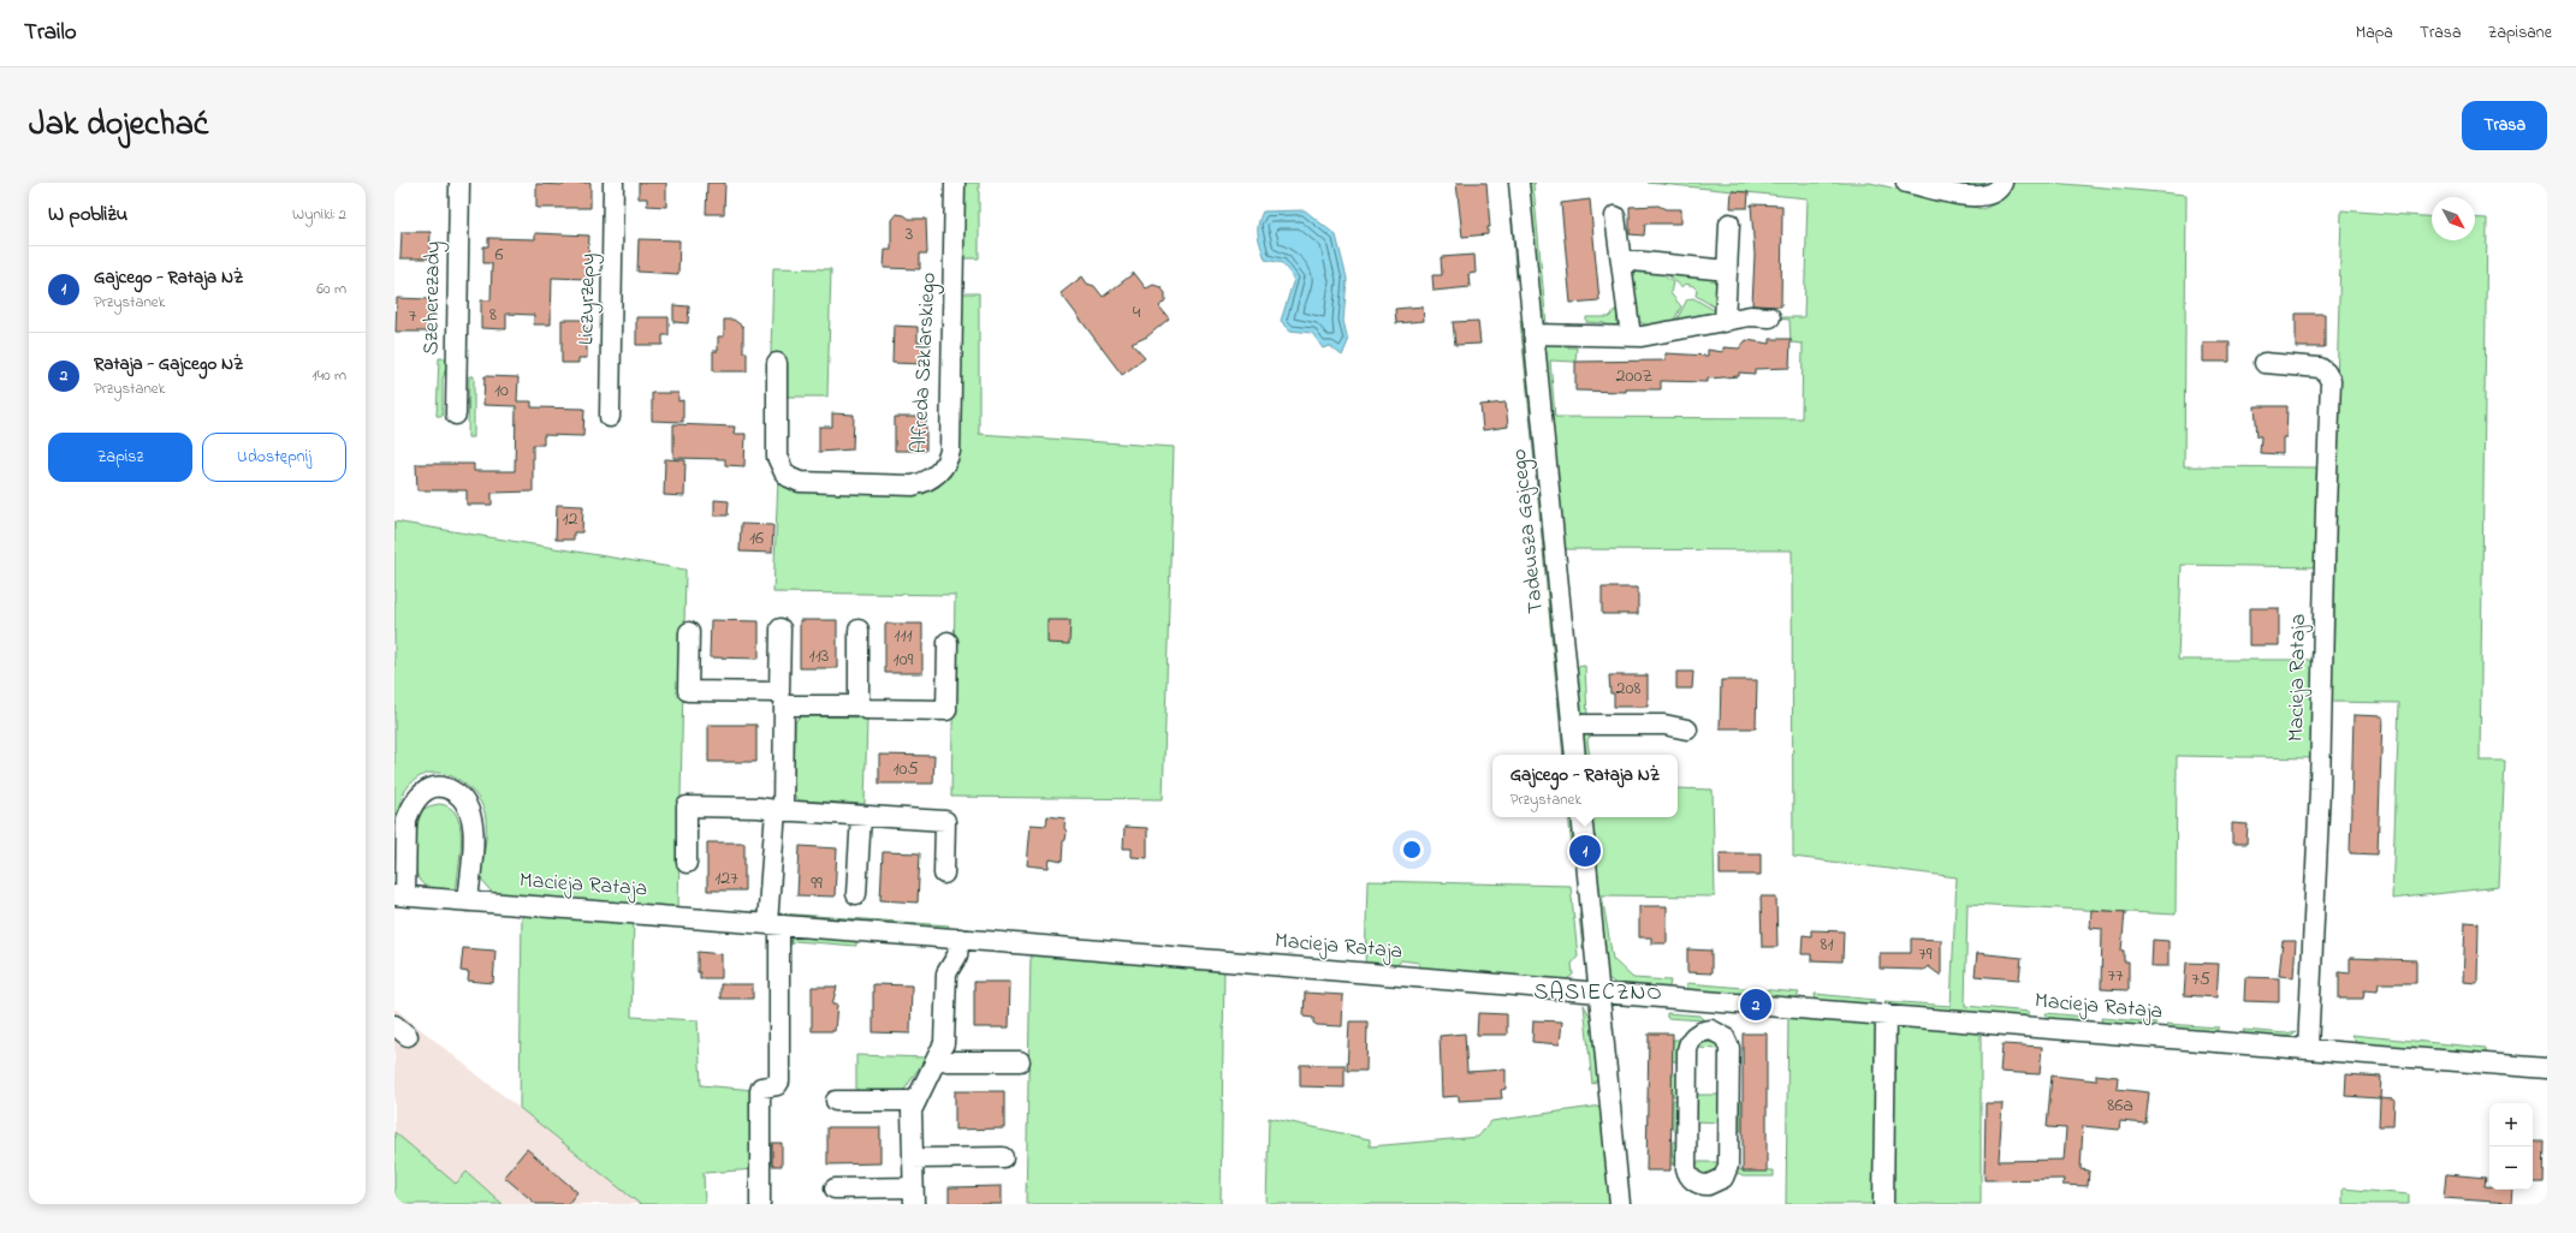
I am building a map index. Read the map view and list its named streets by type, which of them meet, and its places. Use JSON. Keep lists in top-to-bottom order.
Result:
{
  "streets": {
    "street": [
      "Szeherezady",
      "Liczyrzepy",
      "Alfreda Szklarskiego",
      "Tadeusza Gajcego",
      "Macieja Rataja"
    ]
  },
  "districts": ["SĄSIECZNO"],
  "house_numbers": [
    "3",
    "6",
    "4",
    "8",
    "7",
    "200Z",
    "10",
    "12",
    "16",
    "111",
    "113",
    "109",
    "208",
    "105",
    "127",
    "99",
    "81",
    "79",
    "77",
    "75",
    "86a"
  ],
  "north": "bottom right",
  "page": {
    "header": "Trailo",
    "nav": ["Mapa", "Trasa", "Zapisane"],
    "title": "Jak dojechać",
    "buttons": [
      "Trasa",
      ["Zapisz", "Udostępnij"]
    ],
    "heading": ["W pobliżu", "Wyniki: 2"],
    "list": [
      {
        "mark": "1",
        "name": "Gajcego - Rataja NŻ",
        "note": "Przystanek",
        "value": "60 m"
      },
      {
        "mark": "2",
        "name": "Rataja - Gajcego NŻ",
        "note": "Przystanek",
        "value": "140 m"
      }
    ],
    "popup": ["Gajcego - Rataja NŻ", "Przystanek"],
    "pins": ["1", "2"],
    "map_buttons": ["+", "−"]
  }
}
